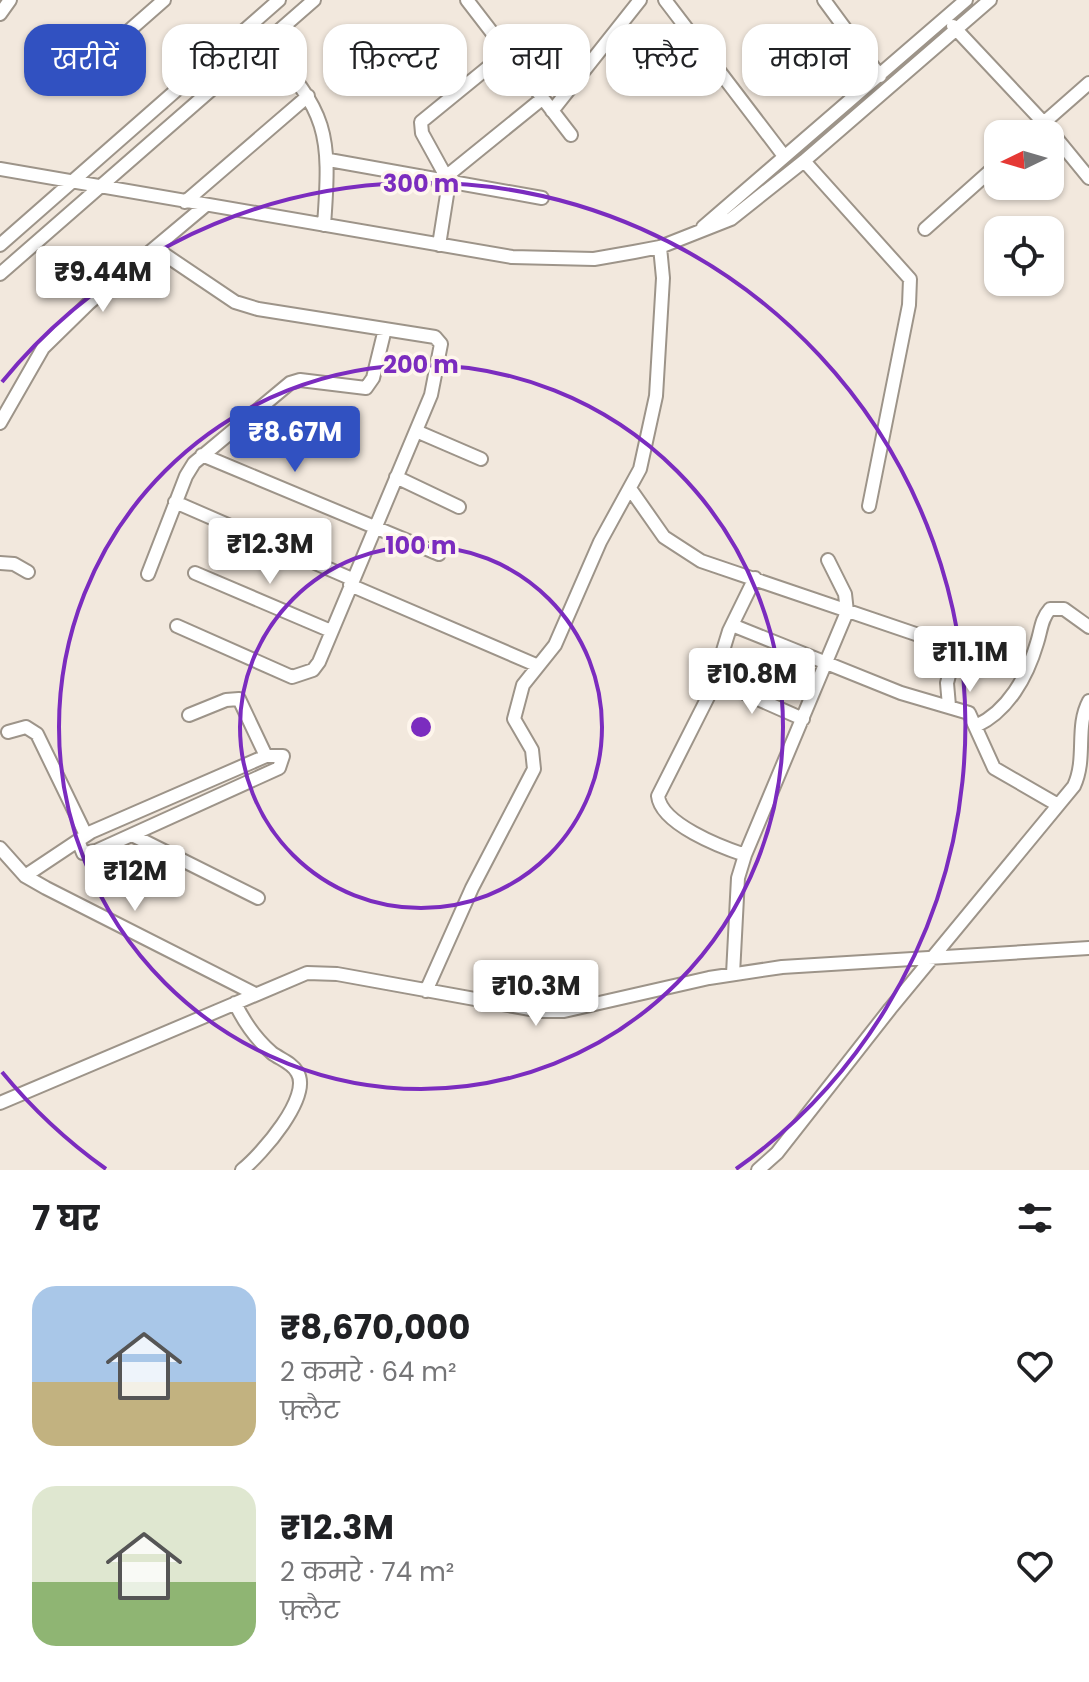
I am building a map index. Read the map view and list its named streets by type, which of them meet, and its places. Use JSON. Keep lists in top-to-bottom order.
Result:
{
  "north": "left",
  "page": {
    "chip": [
      "खरीदें",
      "किराया",
      "फ़िल्टर",
      "नया",
      "फ़्लैट",
      "मकान"
    ],
    "price": [
      "₹9.44M",
      "₹8.67M",
      "₹12.3M",
      "₹11.1M",
      "₹10.8M",
      "₹12M",
      "₹10.3M"
    ],
    "heading": "7 घर",
    "list": [
      {
        "name": "₹8,670,000",
        "note": "2 कमरे · 64 m² · फ़्लैट"
      },
      {
        "name": "₹12.3M",
        "note": "2 कमरे · 74 m² · फ़्लैट"
      }
    ]
  },
  "rings": ["300 m", "200 m", "100 m"]
}
